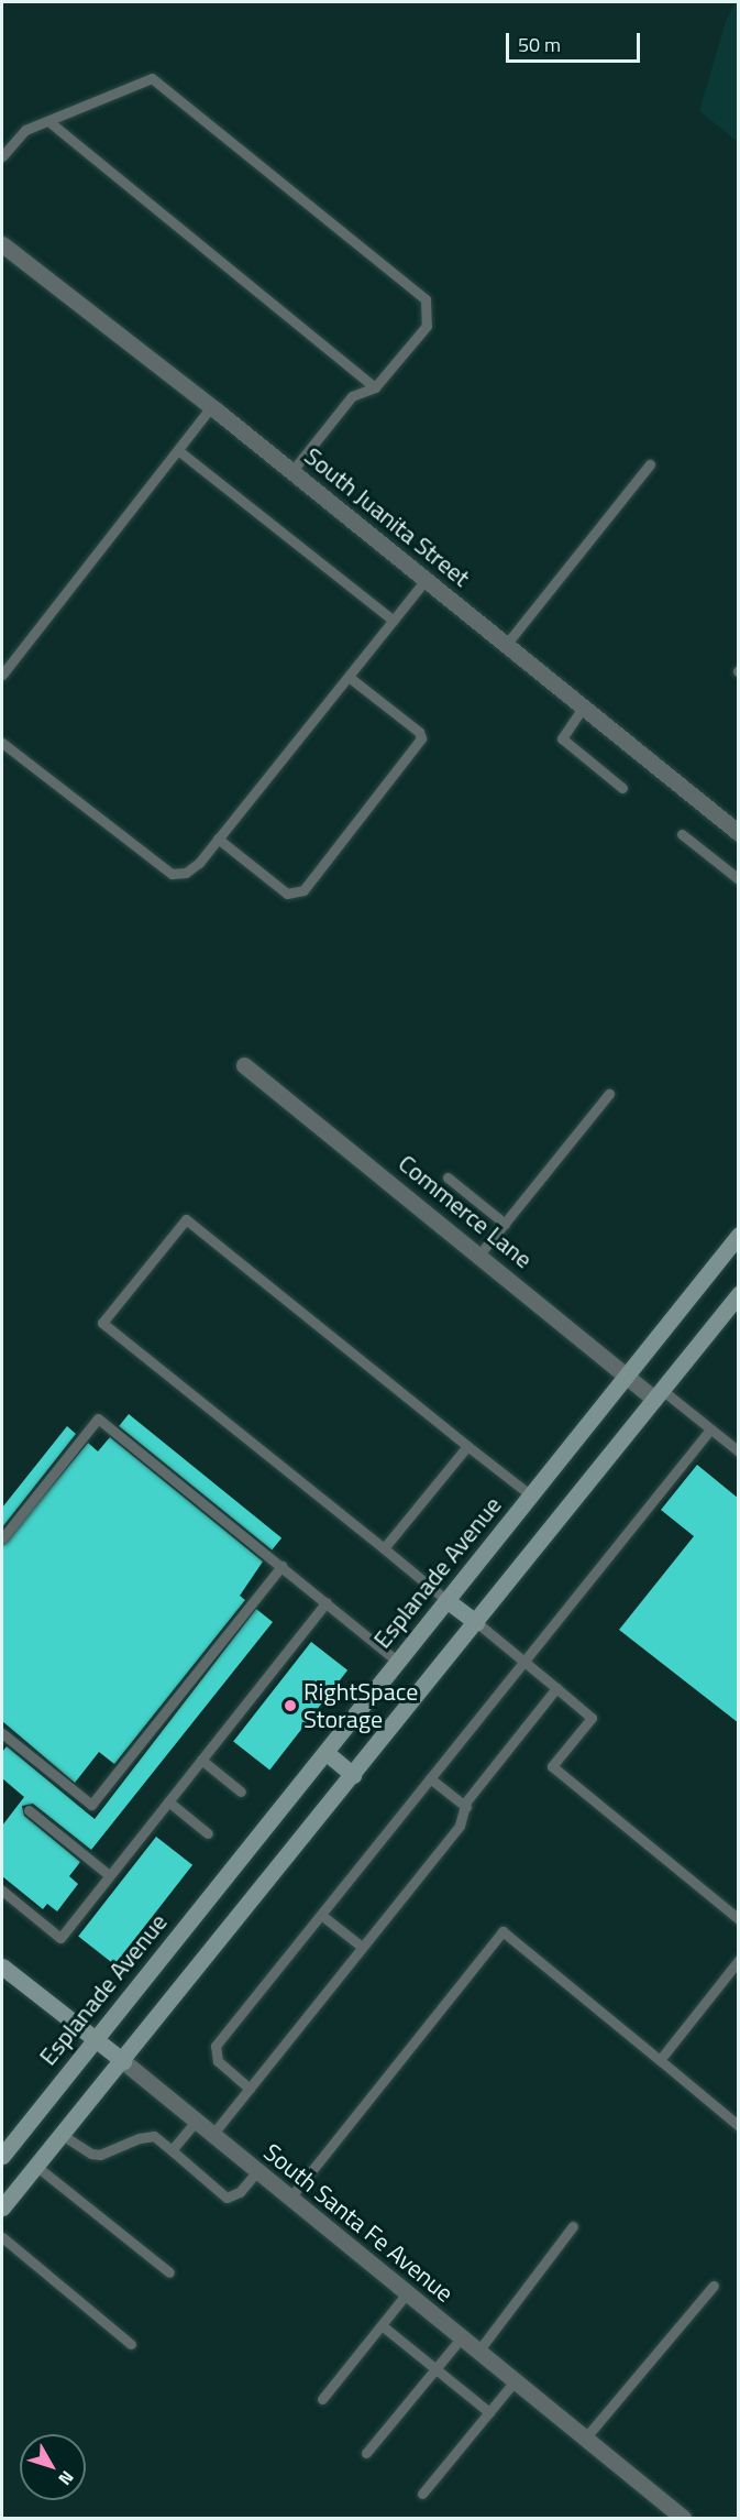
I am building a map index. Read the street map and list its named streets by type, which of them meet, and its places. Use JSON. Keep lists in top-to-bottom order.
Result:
{
  "streets": {
    "main road": ["Esplanade Avenue", "South Santa Fe Avenue"],
    "street": ["South Juanita Street", "Commerce Lane"]
  },
  "crossings": [
    ["Commerce Lane", "Esplanade Avenue"],
    ["Esplanade Avenue", "South Santa Fe Avenue"]
  ],
  "places": ["RightSpace Storage"],
  "scale_bar": "50 m",
  "north": "bottom right"
}
